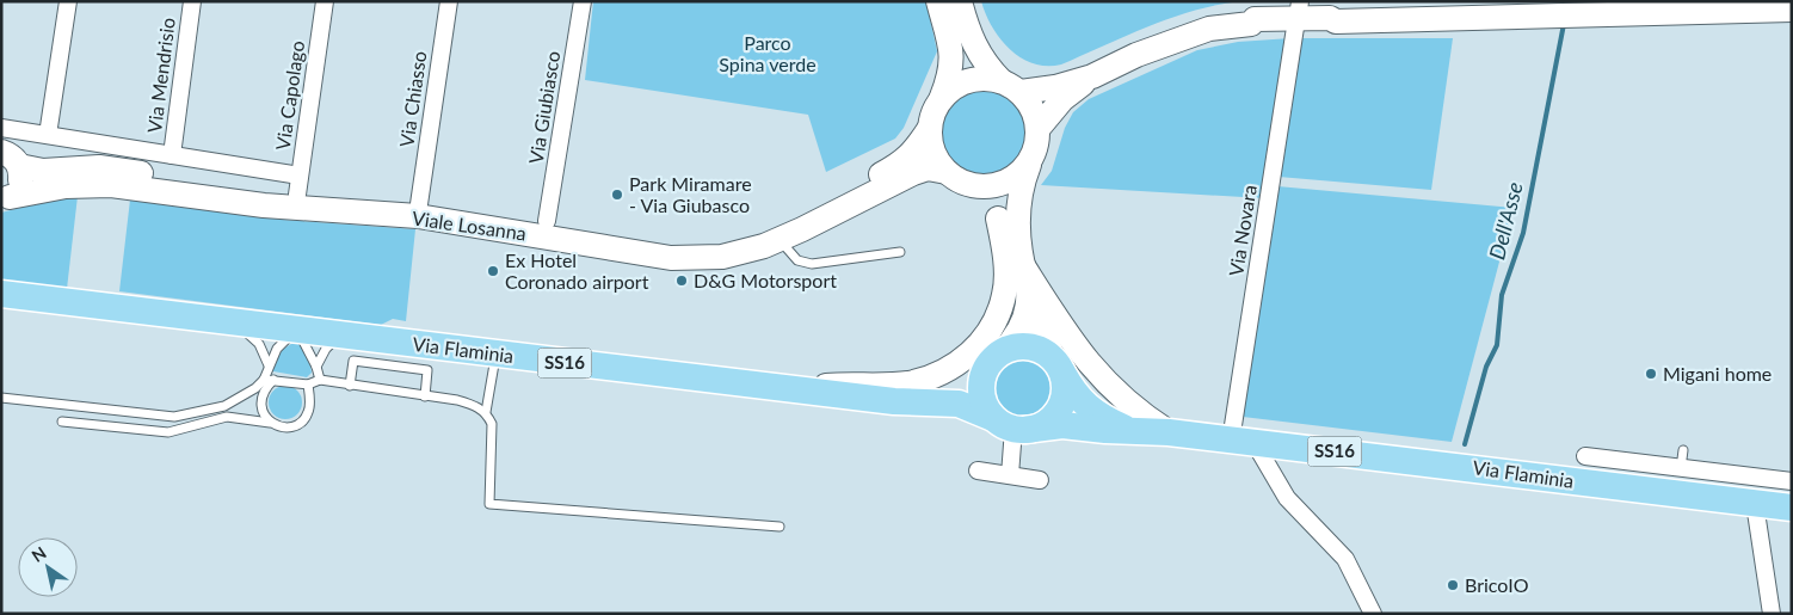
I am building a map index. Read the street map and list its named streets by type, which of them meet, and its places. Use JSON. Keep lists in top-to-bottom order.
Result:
{
  "streets": {
    "main road": ["Viale Losanna", "Via Flaminia", "SS16"],
    "street": [
      "Via Mendrisio",
      "Via Capolago",
      "Via Chiasso",
      "Via Giubiasco",
      "Via Novara"
    ]
  },
  "crossings": [
    ["Via Mendrisio", "Viale Losanna"],
    ["Via Capolago", "Viale Losanna"],
    ["Via Chiasso", "Viale Losanna"],
    ["Via Giubiasco", "Viale Losanna"],
    ["Via Novara", "Via Flaminia"]
  ],
  "water": ["Dell'Asse"],
  "parks": ["Parco Spina verde"],
  "places": [
    "Park Miramare - Via Giubasco",
    "Ex Hotel Coronado airport",
    "D&G Motorsport",
    "Migani home",
    "BricoIO"
  ],
  "north": "top left"
}
